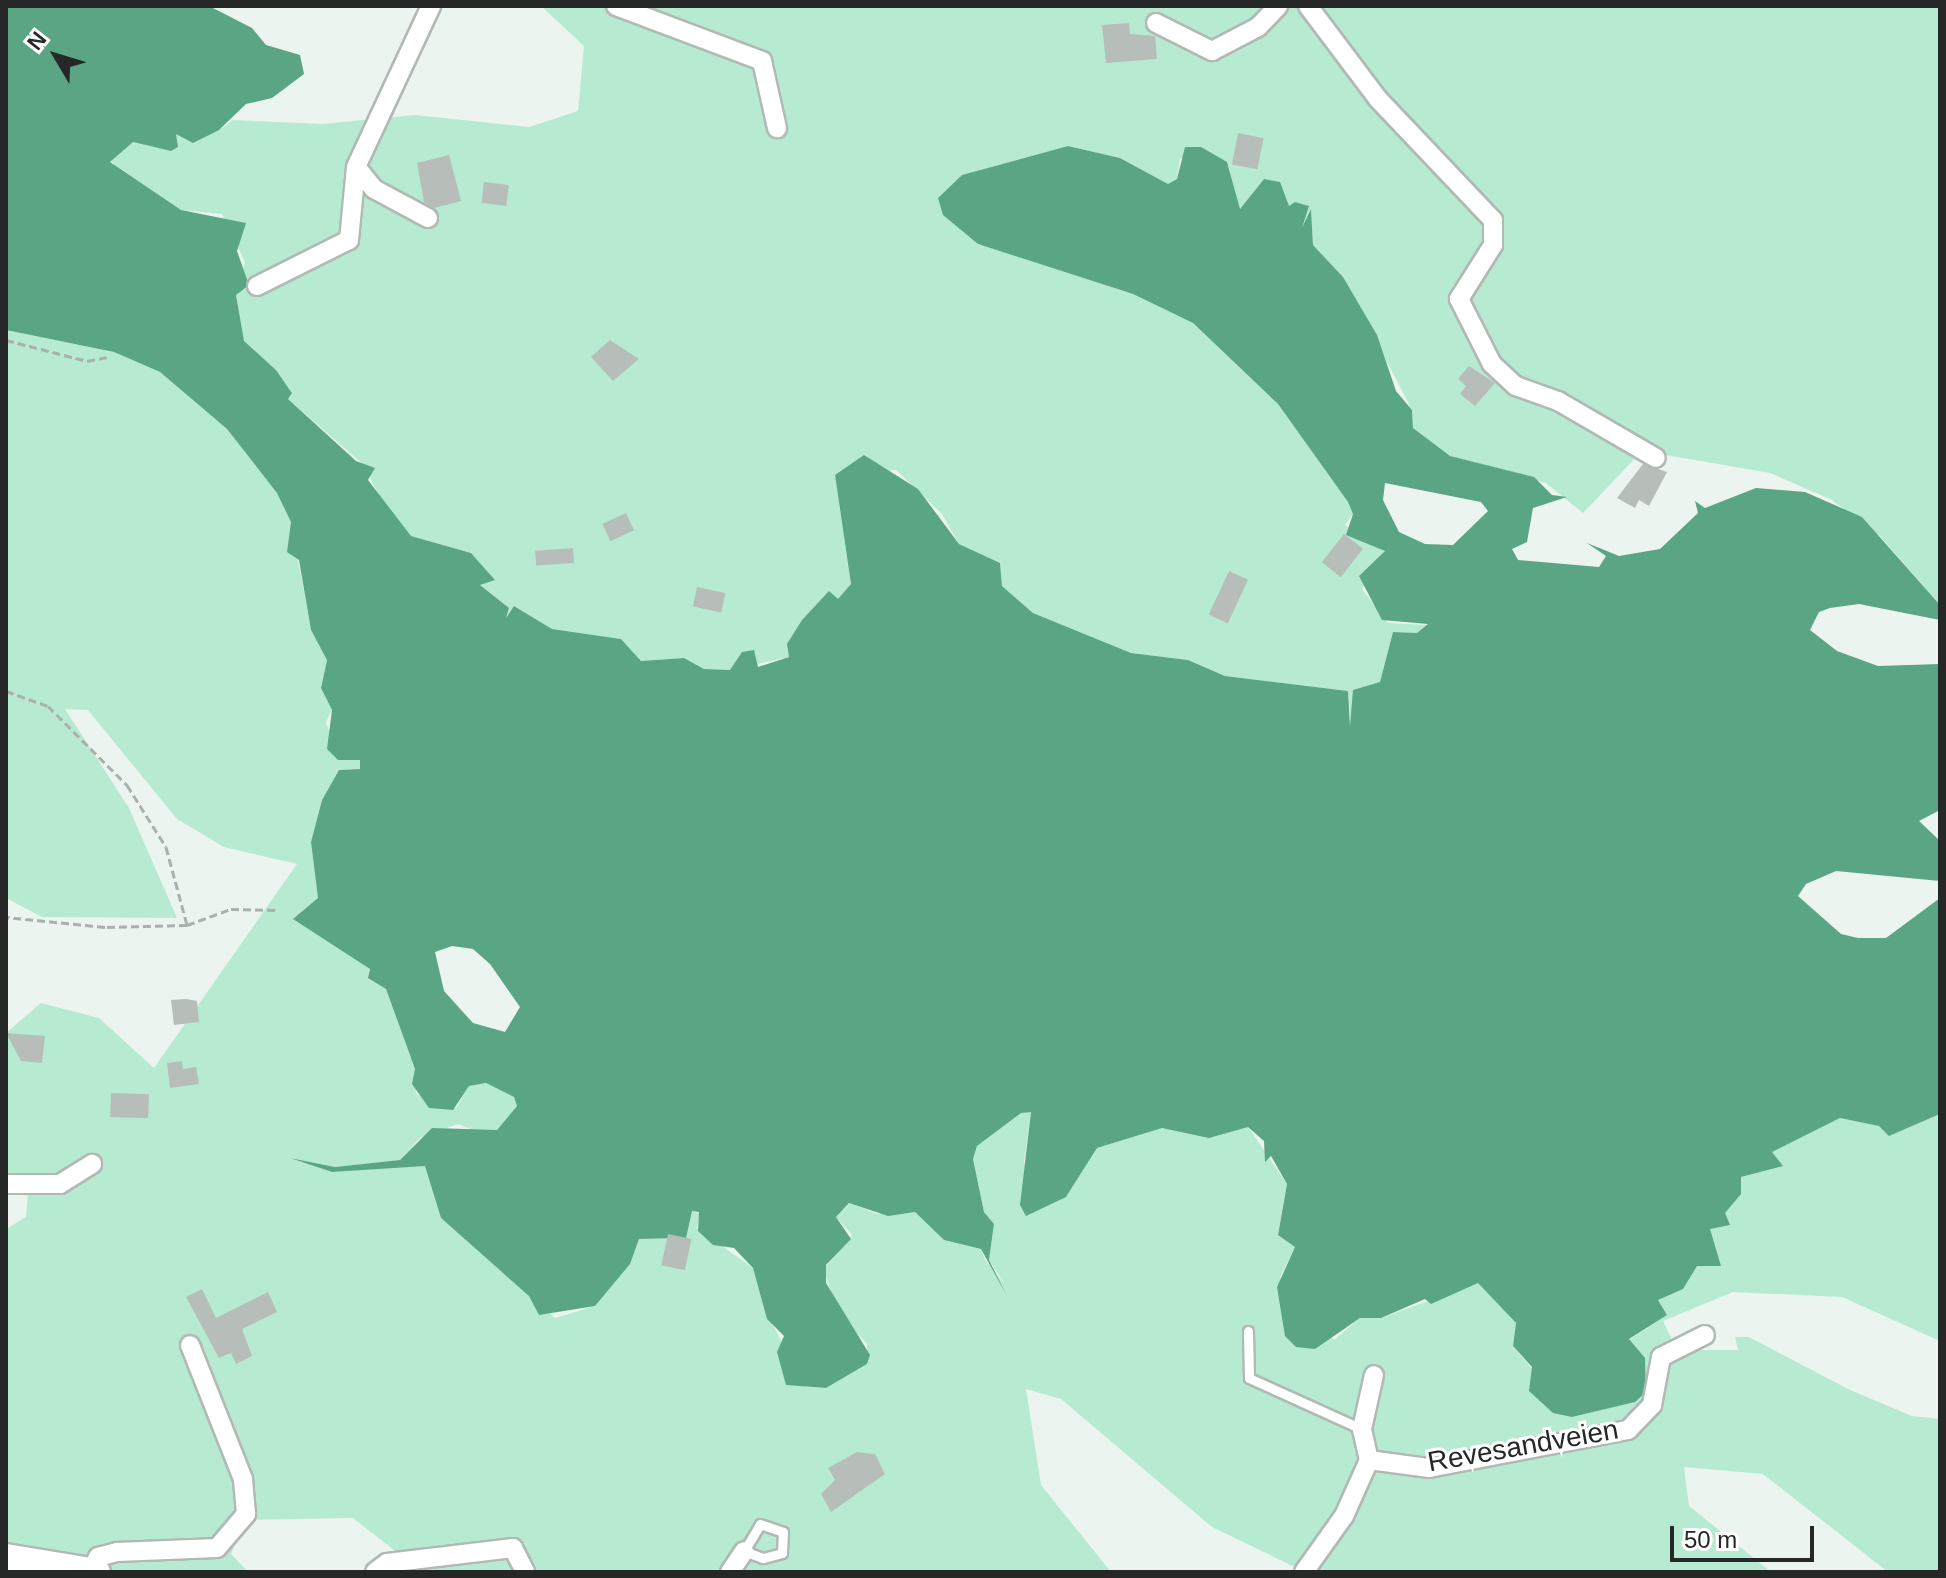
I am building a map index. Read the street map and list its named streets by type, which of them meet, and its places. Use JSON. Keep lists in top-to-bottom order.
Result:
{
  "streets": {
    "street": ["Revesandveien"]
  },
  "scale_bar": "50 m",
  "north": "top left"
}
